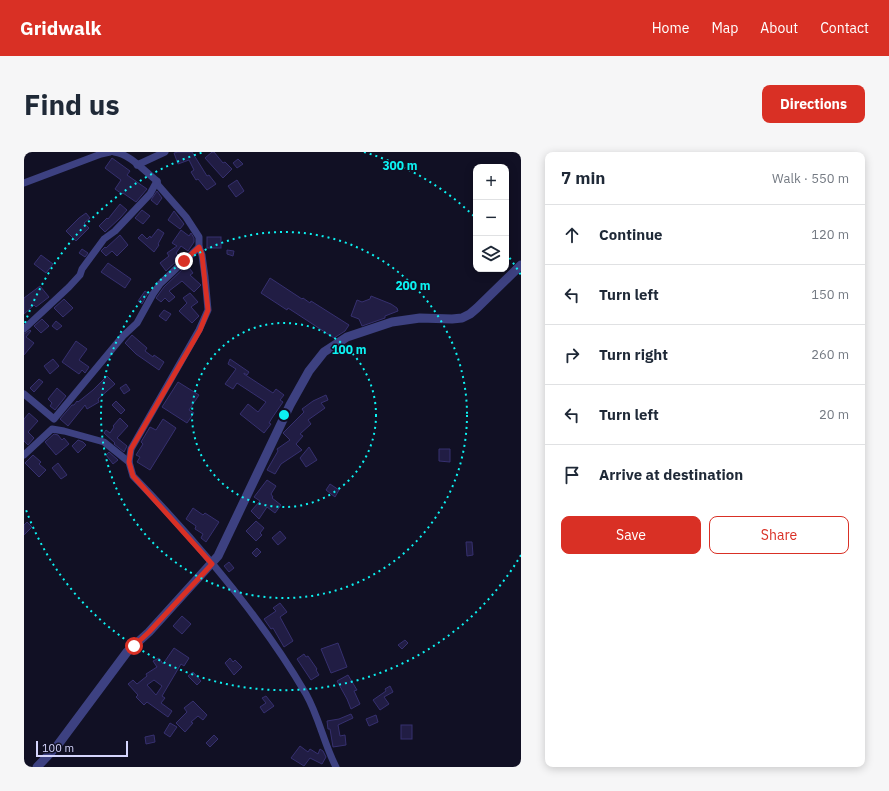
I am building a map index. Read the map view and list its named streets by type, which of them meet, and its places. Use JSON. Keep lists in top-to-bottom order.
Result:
{
  "scale_bar": "100 m",
  "page": {
    "header": "Gridwalk",
    "nav": [
      "Home",
      "Map",
      "About",
      "Contact"
    ],
    "buttons": [
      "Directions",
      ["Save", "Share"]
    ],
    "title": "Find us",
    "heading": ["7 min", "Walk · 550 m"],
    "map_buttons": ["+", "−"],
    "list": [
      ["Continue", "120 m"],
      ["Turn left", "150 m"],
      ["Turn right", "260 m"],
      ["Turn left", "20 m"],
      "Arrive at destination"
    ],
    "scale": "100 m"
  },
  "rings": ["300 m", "200 m", "100 m"]
}
